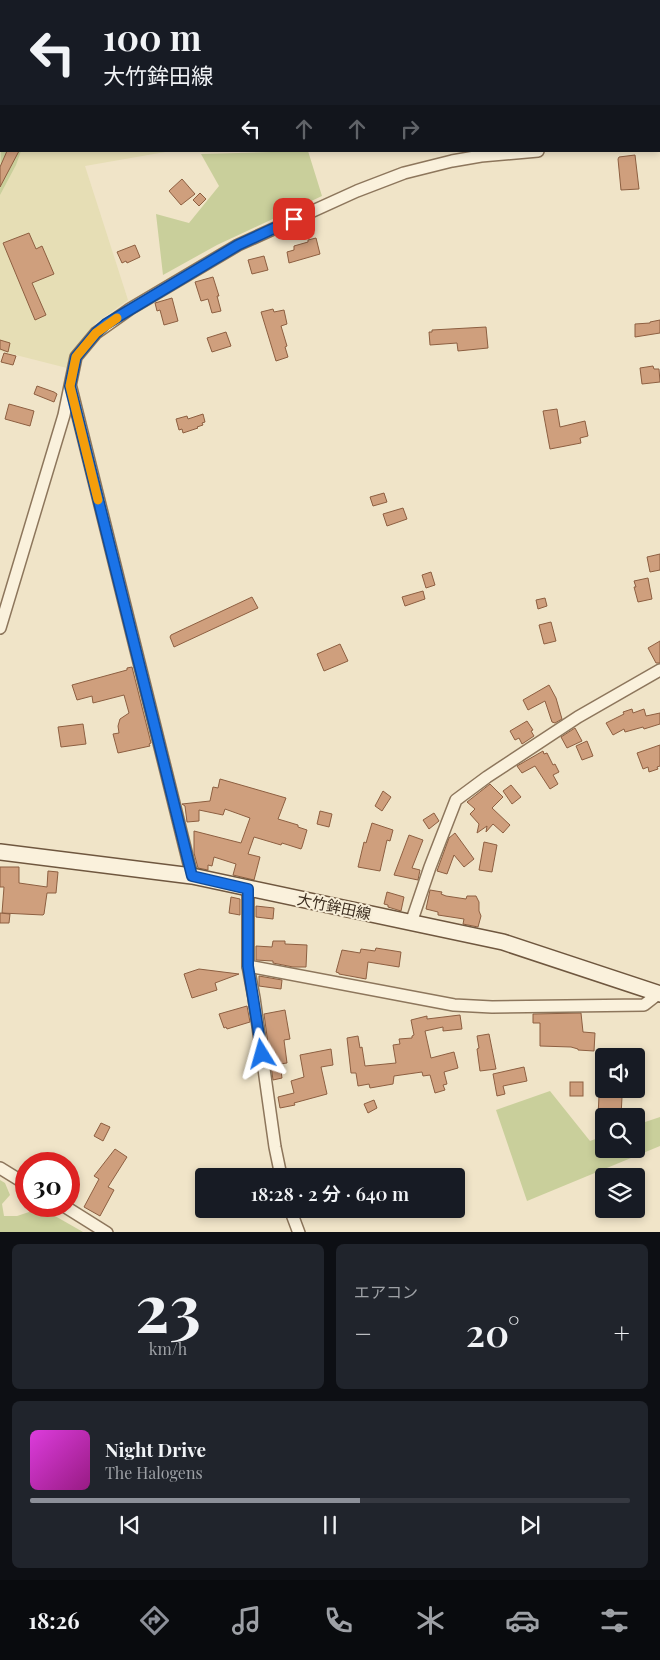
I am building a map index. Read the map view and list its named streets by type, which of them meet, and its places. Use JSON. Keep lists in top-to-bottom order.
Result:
{
  "streets": {
    "main road": ["大竹鉾田線"]
  },
  "page": {
    "turn": ["100 m", "大竹鉾田線"],
    "limit": "30",
    "trip": "18:28 · 2 分 · 640 m",
    "tile": [
      ["23", "km/h"],
      "エアコン"
    ],
    "heat": ["−", "20°", "+"],
    "song": ["Night Drive", "The Halogens"],
    "tabs": "18:26"
  }
}
